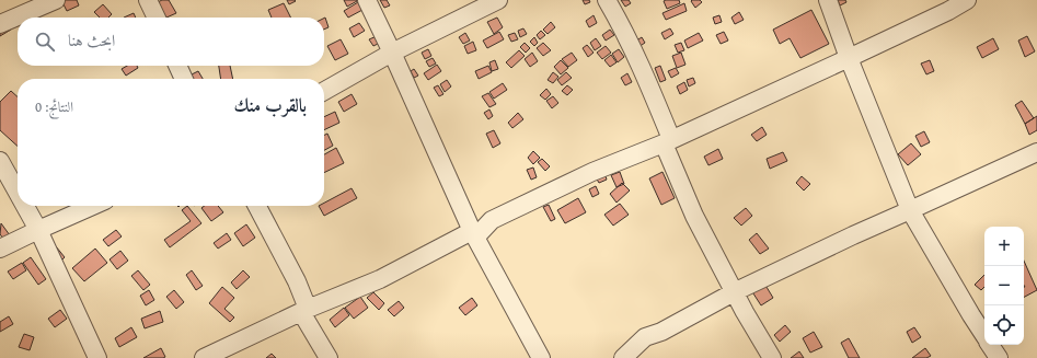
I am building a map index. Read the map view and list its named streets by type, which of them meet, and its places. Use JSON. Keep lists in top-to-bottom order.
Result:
{
  "page": {
    "search": "ابحث هنا",
    "heading": ["بالقرب منك", "النتائج: 0"],
    "map_buttons": ["+", "−"]
  }
}
